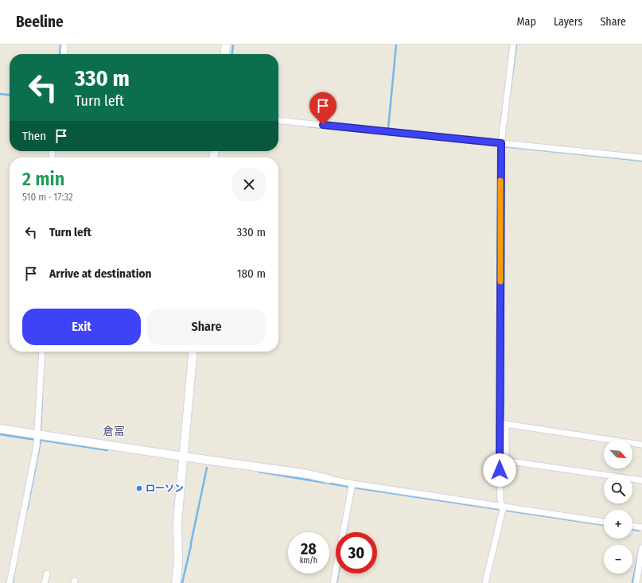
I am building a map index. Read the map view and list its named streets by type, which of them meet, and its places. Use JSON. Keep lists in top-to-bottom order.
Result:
{
  "districts": ["倉富"],
  "places": ["ローソン"],
  "north": "bottom right",
  "page": {
    "header": "Beeline",
    "nav": ["Map", "Layers", "Share"],
    "turn": ["330 m", "Turn left"],
    "then": "Then",
    "heading": ["2 min", "510 m · 17:32"],
    "list": [
      {
        "name": "Turn left",
        "value": "330 m"
      },
      {
        "name": "Arrive at destination",
        "value": "180 m"
      }
    ],
    "buttons": ["Exit", "Share"],
    "map_buttons": ["+", "−"],
    "speed": "28 km/h",
    "limit": "30"
  }
}
